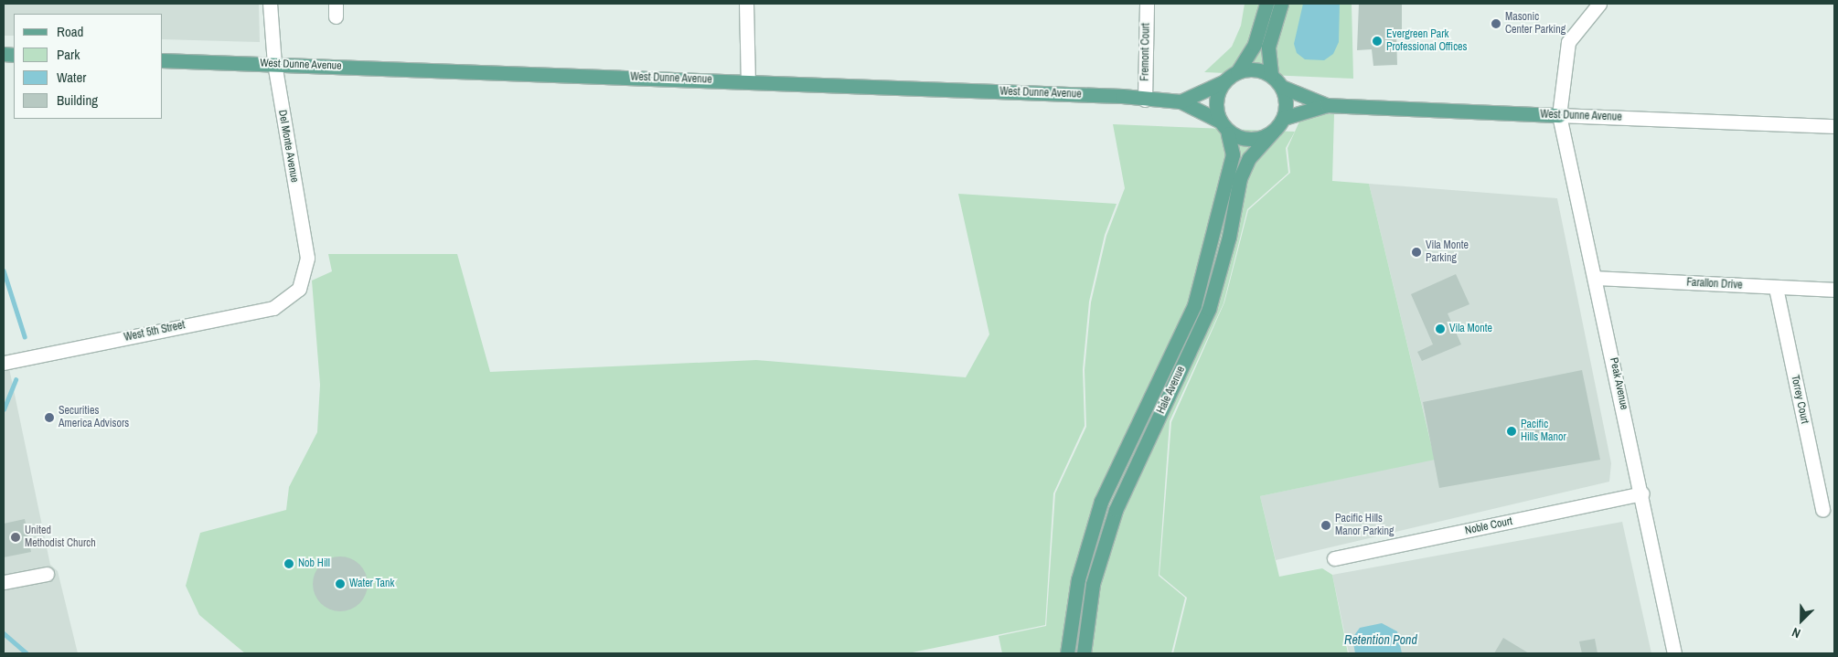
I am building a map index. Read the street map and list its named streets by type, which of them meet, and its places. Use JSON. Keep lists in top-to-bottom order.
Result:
{
  "streets": {
    "main road": ["West Dunne Avenue", "Hale Avenue"],
    "street": [
      "Fremont Court",
      "Del Monte Avenue",
      "Farallon Drive",
      "West 5th Street",
      "Peak Avenue",
      "Torrey Court",
      "Noble Court"
    ]
  },
  "crossings": [
    ["Fremont Court", "West Dunne Avenue"],
    ["West Dunne Avenue", "Del Monte Avenue"],
    ["West Dunne Avenue", "Peak Avenue"],
    ["West Dunne Avenue", "Hale Avenue"],
    ["Del Monte Avenue", "West 5th Street"],
    ["Farallon Drive", "Peak Avenue"],
    ["Farallon Drive", "Torrey Court"],
    ["Peak Avenue", "Noble Court"]
  ],
  "water": ["Retention Pond"],
  "places": [
    "Masonic Center Parking",
    "Evergreen Park Professional Offices",
    "Vila Monte Parking",
    "Vila Monte",
    "Securities America Advisors",
    "Pacific Hills Manor",
    "Pacific Hills Manor Parking",
    "United Methodist Church",
    "Nob Hill",
    "Water Tank"
  ],
  "legend": [
    "Road",
    "Park",
    "Water",
    "Building"
  ],
  "north": "bottom left"
}
